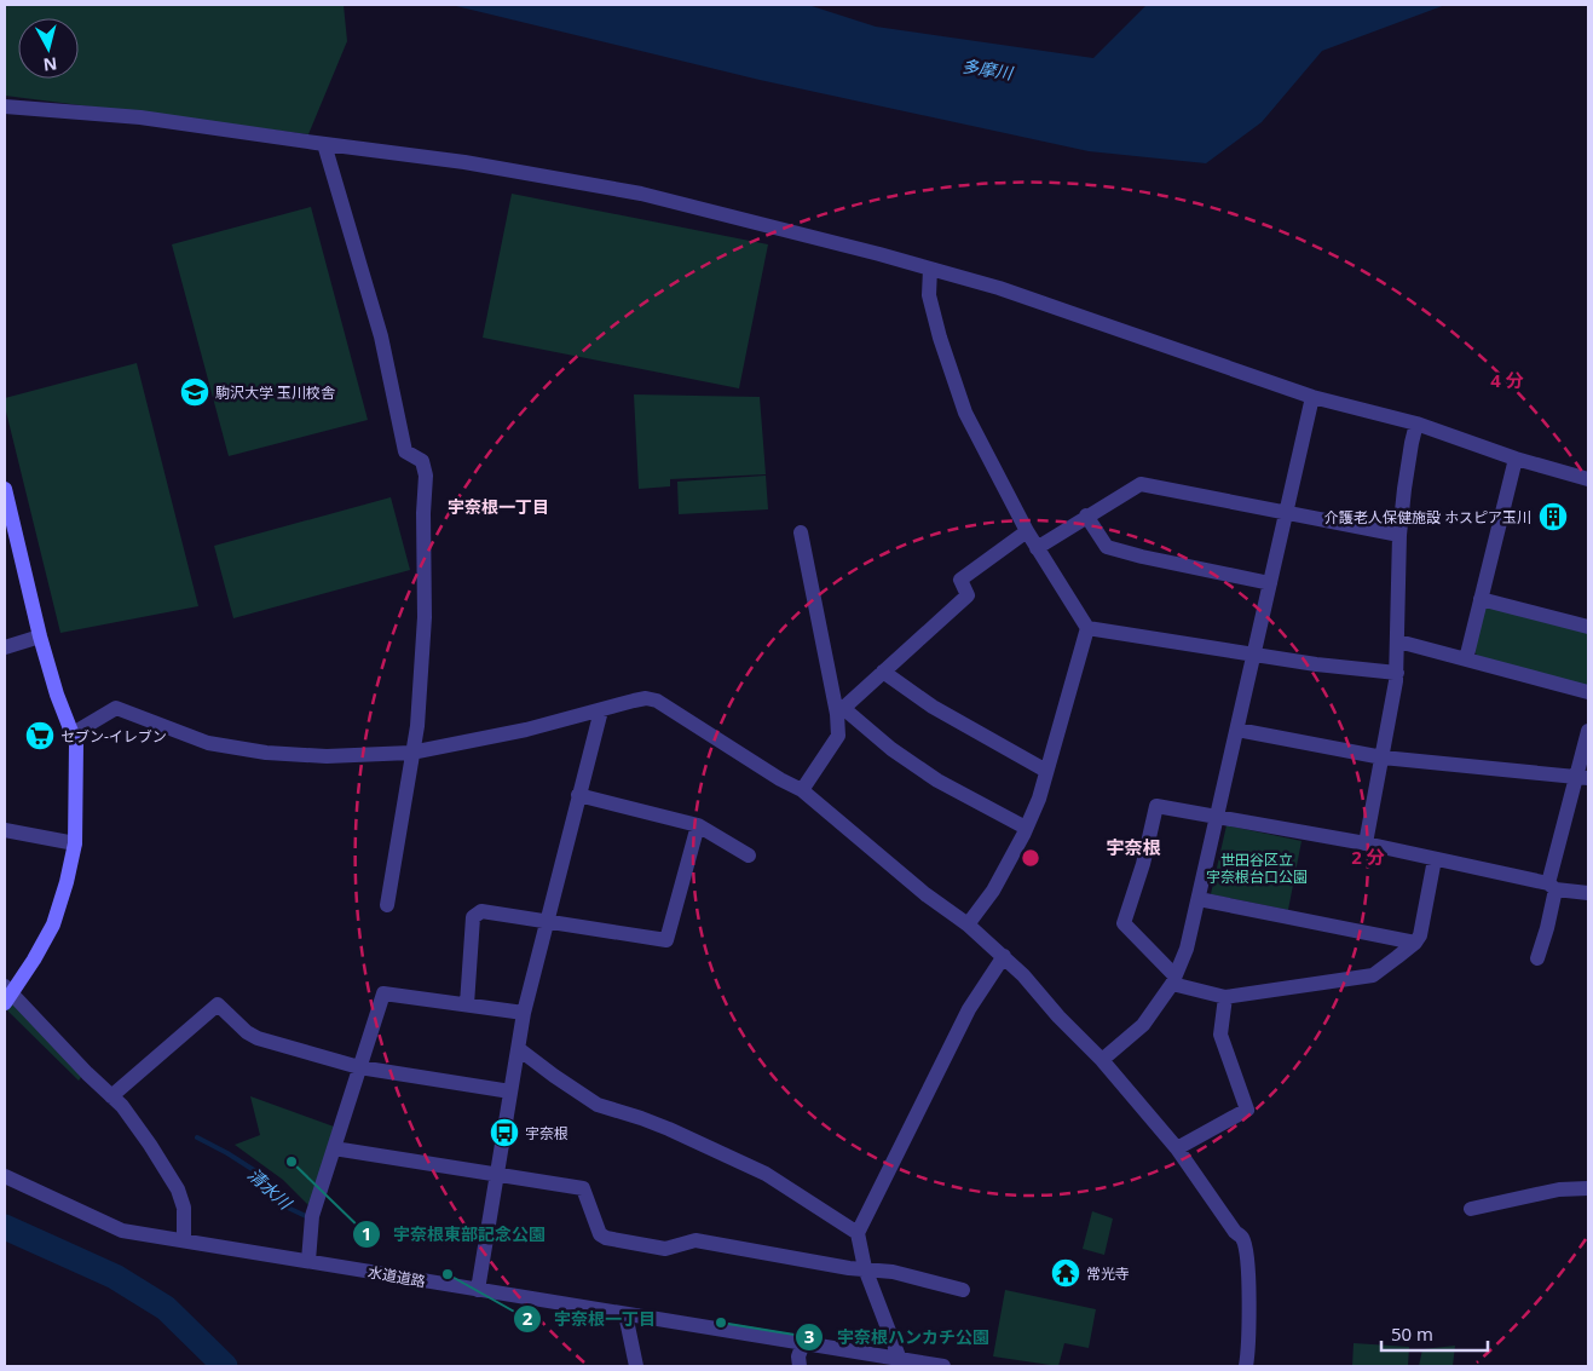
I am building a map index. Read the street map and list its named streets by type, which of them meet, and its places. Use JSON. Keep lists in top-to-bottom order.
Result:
{
  "streets": {
    "street": ["水道道路"]
  },
  "districts": ["宇奈根一丁目", "宇奈根"],
  "water": ["多摩川", "清水川"],
  "parks": ["世田谷区立 宇奈根台口公園"],
  "places": {
    "school or university": ["駒沢大学 玉川校舎"],
    "building": ["介護老人保健施設 ホスピア玉川"],
    "supermarket": ["セブン-イレブン"],
    "bus stop": ["宇奈根"],
    "other": ["宇奈根東部記念公園", "宇奈根一丁目", "宇奈根ハンカチ公園"],
    "temple": ["常光寺"]
  },
  "scale_bar": "50 m",
  "north": "bottom",
  "rings": ["4 分", "2 分"]
}
